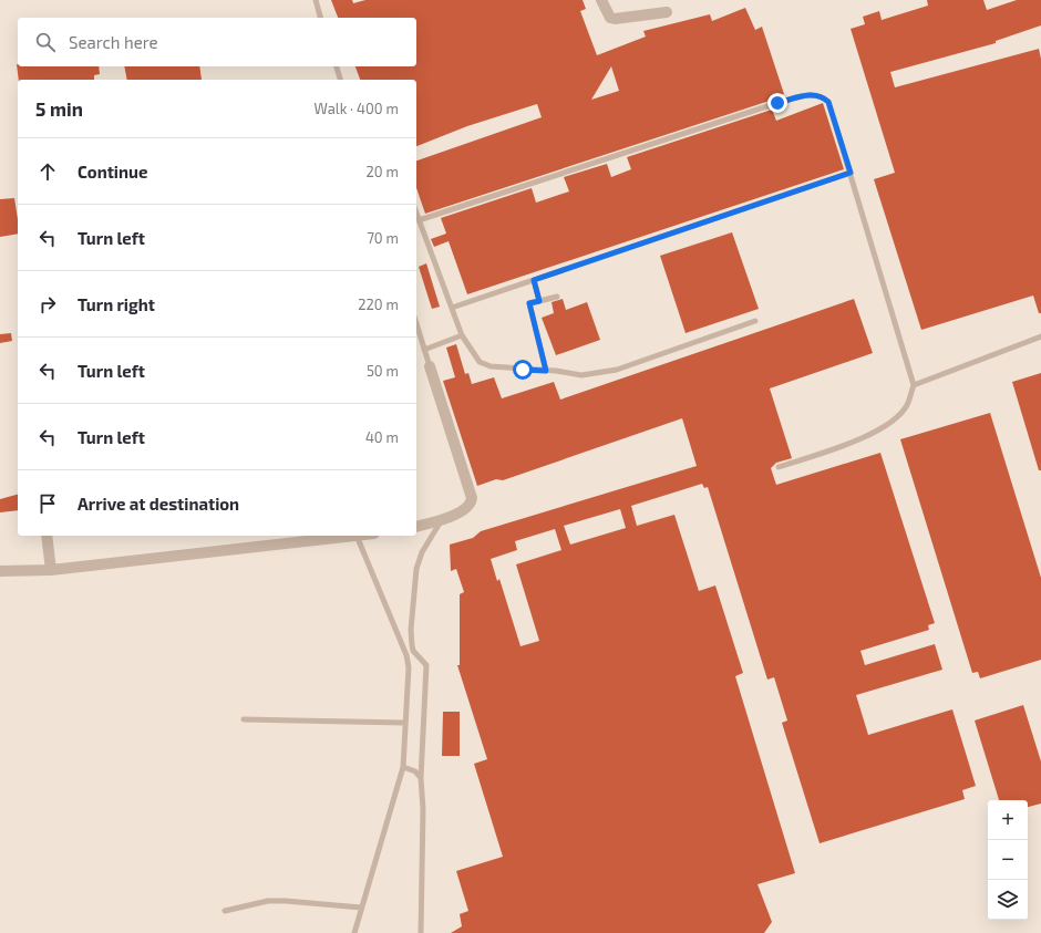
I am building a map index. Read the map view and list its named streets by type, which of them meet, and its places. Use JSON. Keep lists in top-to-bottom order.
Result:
{
  "page": {
    "search": "Search here",
    "heading": ["5 min", "Walk · 400 m"],
    "list": [
      ["Continue", "20 m"],
      ["Turn left", "70 m"],
      ["Turn right", "220 m"],
      ["Turn left", "50 m"],
      ["Turn left", "40 m"],
      "Arrive at destination"
    ],
    "map_buttons": ["+", "−"]
  }
}
